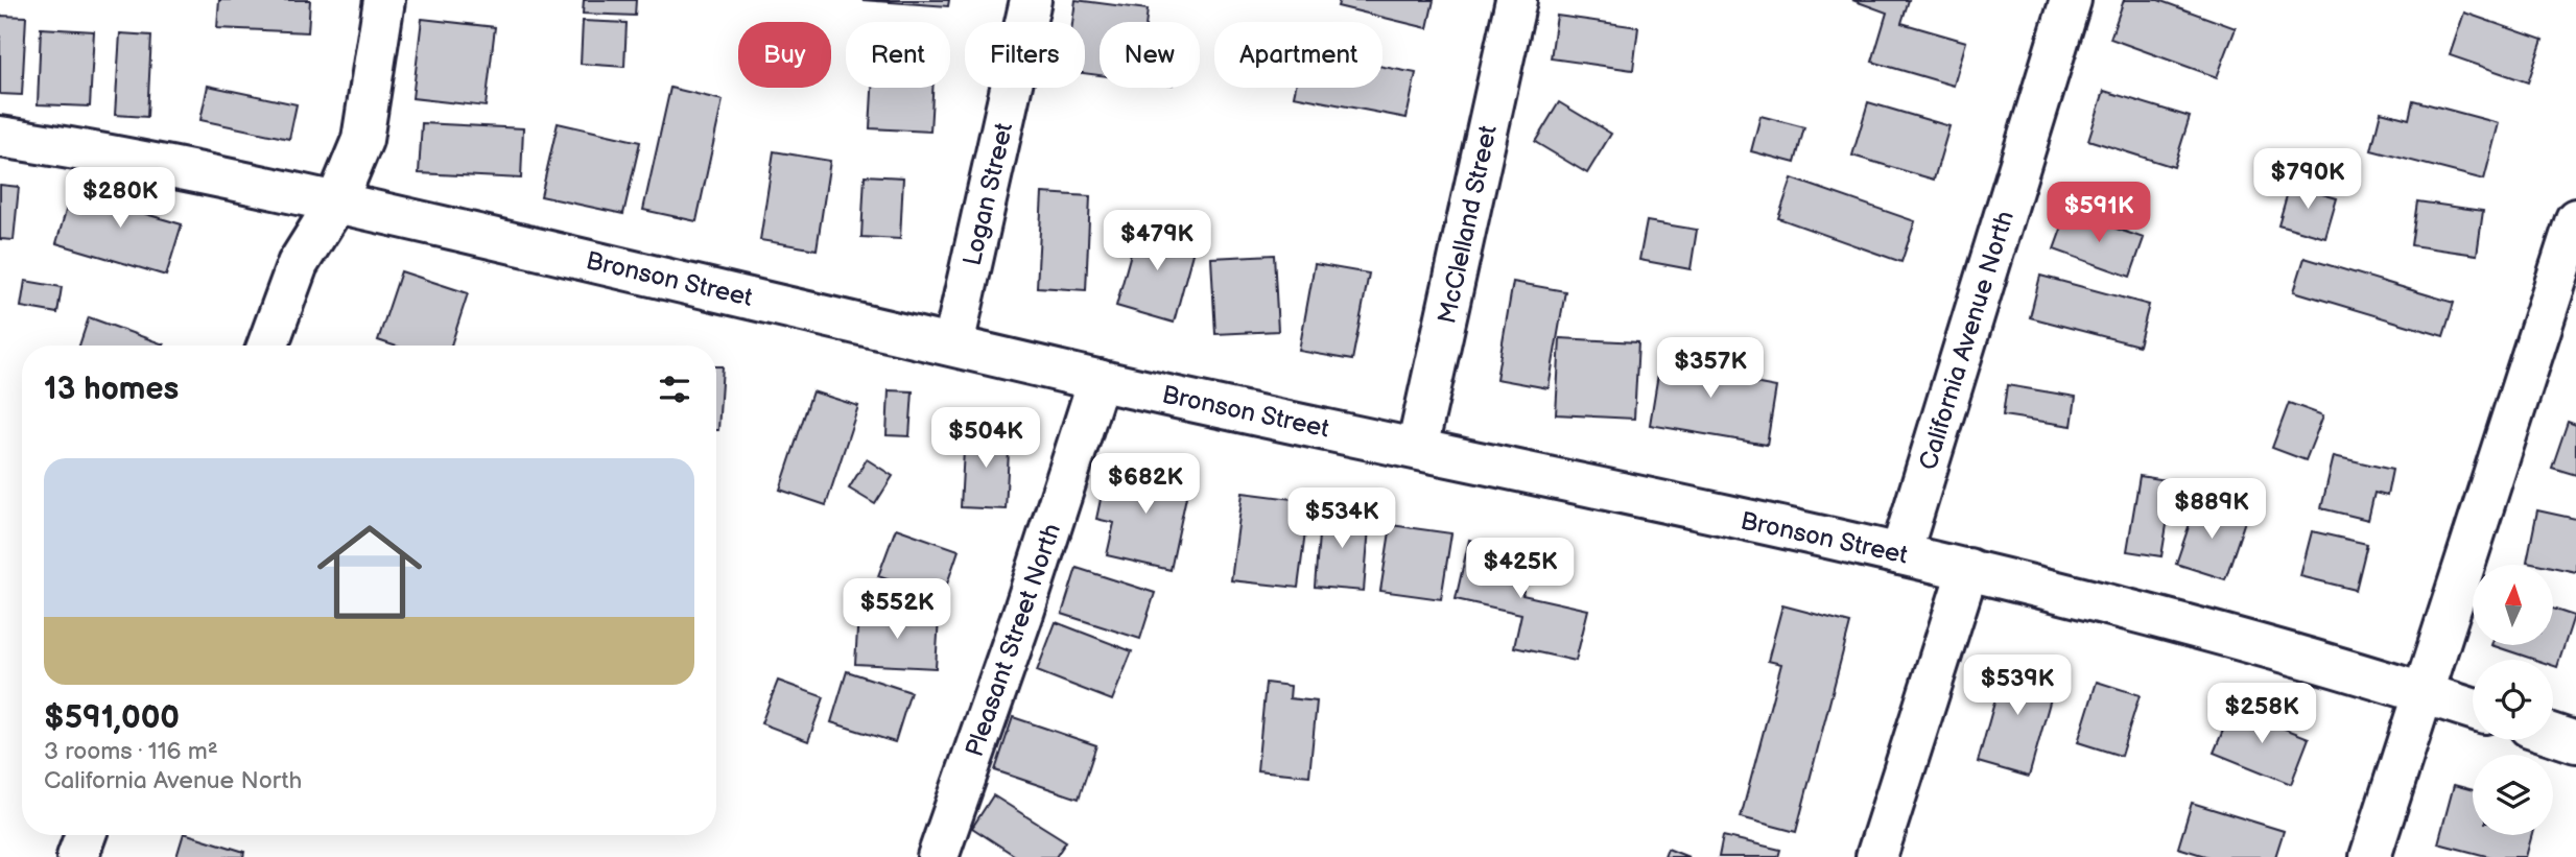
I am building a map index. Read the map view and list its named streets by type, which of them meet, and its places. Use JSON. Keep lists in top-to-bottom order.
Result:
{
  "streets": {
    "street": [
      "Logan Street",
      "McClelland Street",
      "Bronson Street",
      "California Avenue North",
      "Pleasant Street North"
    ]
  },
  "crossings": [
    ["Logan Street", "Bronson Street"],
    ["McClelland Street", "Bronson Street"],
    ["Bronson Street", "California Avenue North"],
    ["Bronson Street", "Pleasant Street North"]
  ],
  "north": "top",
  "page": {
    "chip": [
      "Buy",
      "Rent",
      "Filters",
      "New",
      "Apartment"
    ],
    "price": [
      "$790K",
      "$280K",
      "$591K",
      "$479K",
      "$357K",
      "$504K",
      "$682K",
      "$889K",
      "$534K",
      "$425K",
      "$552K",
      "$539K",
      "$258K"
    ],
    "heading": "13 homes",
    "list": [
      {
        "name": "$591,000",
        "note": "3 rooms · 116 m² · California Avenue North"
      }
    ]
  }
}
